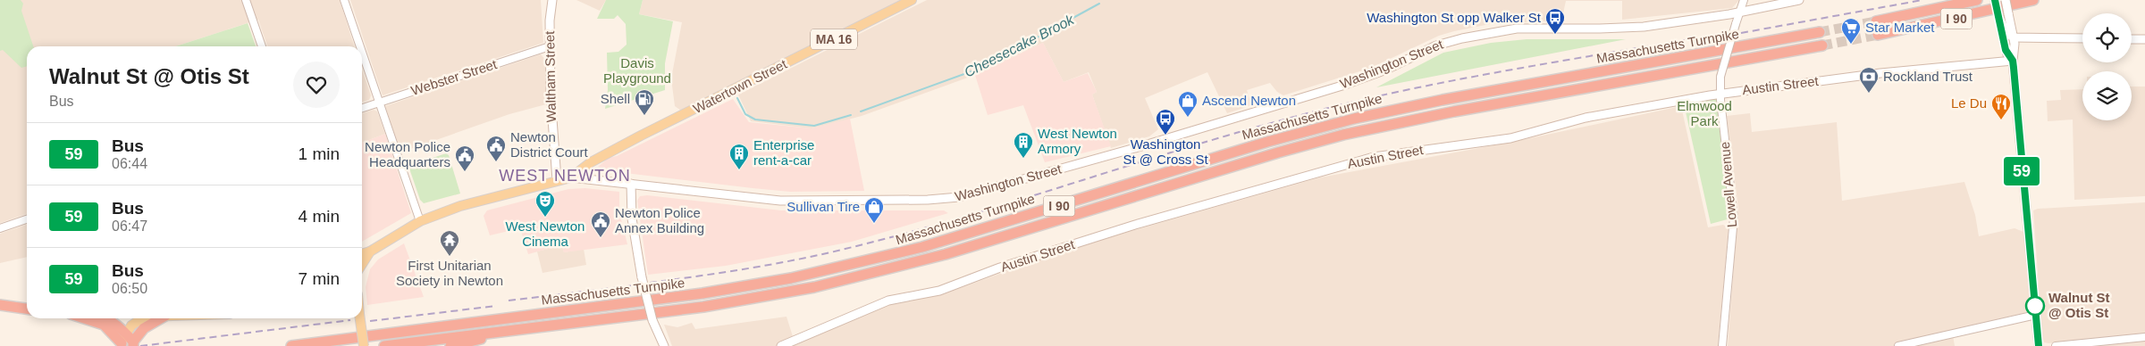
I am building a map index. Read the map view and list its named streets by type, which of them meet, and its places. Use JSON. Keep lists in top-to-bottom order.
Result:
{
  "streets": {
    "highway": ["I 90", "Massachusetts Turnpike"],
    "main road": [
      "MA 16",
      "Washington Street",
      "Waltham Street",
      "Austin Street",
      "Watertown Street"
    ],
    "street": ["Webster Street", "Lowell Avenue"]
  },
  "crossings": [
    ["Washington Street", "Waltham Street"],
    ["Washington Street", "Watertown Street"],
    ["Washington Street", "Lowell Avenue"],
    ["Waltham Street", "Webster Street"],
    ["Austin Street", "Lowell Avenue"]
  ],
  "districts": ["WEST NEWTON"],
  "water": ["Cheesecake Brook"],
  "parks": ["Davis Playground", "Elmwood Park"],
  "places": {
    "bus stop": ["Washington St opp Walker St", "Washington St @ Cross St"],
    "supermarket": ["Star Market"],
    "bank": ["Rockland Trust"],
    "fuel station": ["Shell"],
    "shop": ["Ascend Newton", "Sullivan Tire"],
    "restaurant": ["Le Du"],
    "building": ["West Newton Armory", "Enterprise rent-a-car"],
    "public building": ["Newton District Court", "Newton Police Headquarters", "Newton Police Annex Building"],
    "theatre": ["West Newton Cinema"],
    "temple": ["First Unitarian Society in Newton"],
    "other": ["Walnut St @ Otis St"]
  },
  "lines": ["bus line 59"],
  "page": {
    "on_map": "59",
    "heading": ["Walnut St @ Otis St", "Bus"],
    "list": [
      {
        "mark": "59",
        "name": "Bus",
        "note": "06:44",
        "value": "1 min"
      },
      {
        "mark": "59",
        "name": "Bus",
        "note": "06:47",
        "value": "4 min"
      },
      {
        "mark": "59",
        "name": "Bus",
        "note": "06:50",
        "value": "7 min"
      }
    ]
  }
}
